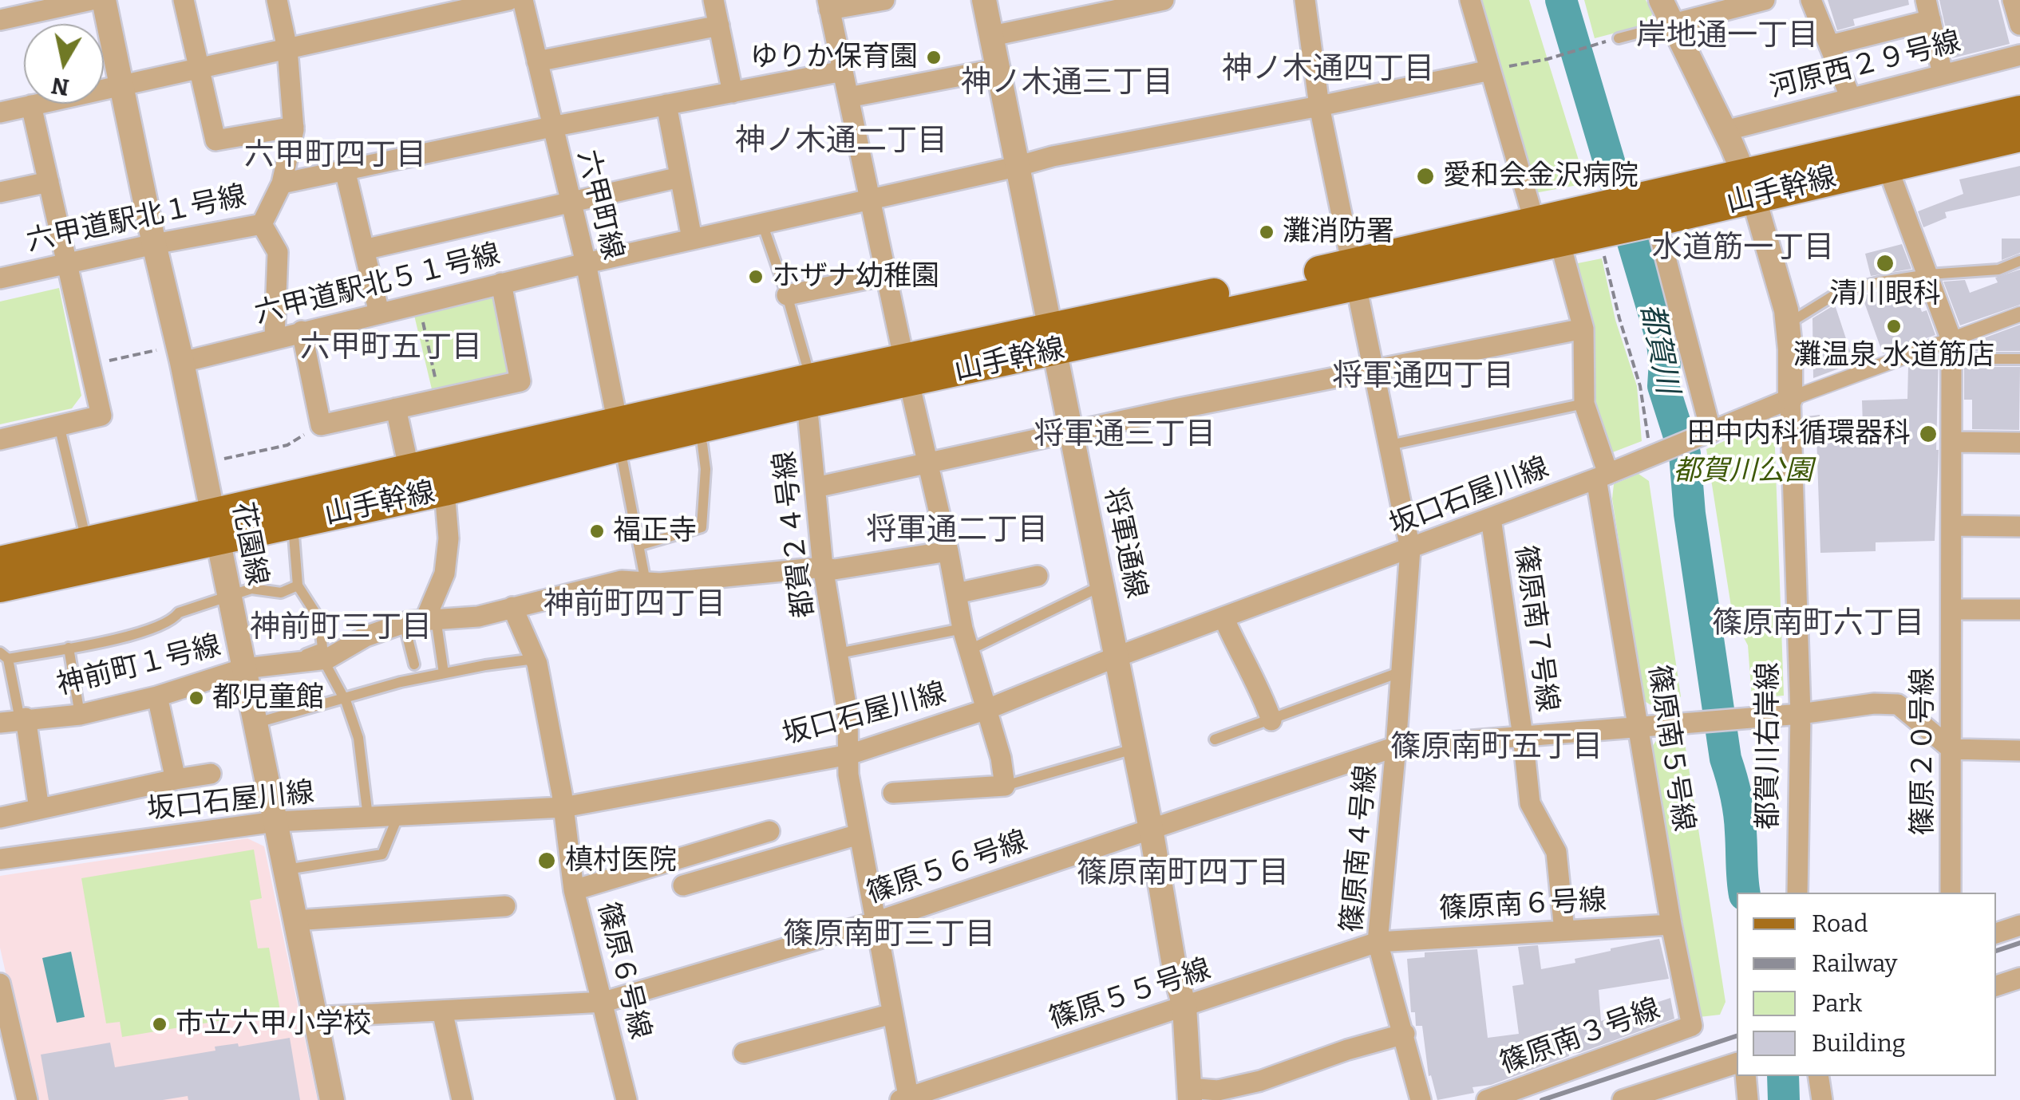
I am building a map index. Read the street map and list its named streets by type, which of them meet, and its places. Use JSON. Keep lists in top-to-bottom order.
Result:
{
  "streets": {
    "main road": ["山手幹線"],
    "street": [
      "河原西２９号線",
      "六甲町線",
      "六甲道駅北１号線",
      "六甲道駅北５１号線",
      "坂口石屋川線",
      "都賀２４号線",
      "将軍通線",
      "花園線",
      "篠原南７号線",
      "神前町１号線",
      "都賀川右岸線",
      "篠原南５号線",
      "篠原２０号線",
      "篠原南４号線",
      "篠原５６号線",
      "篠原南６号線",
      "篠原６号線",
      "篠原５５号線",
      "篠原南３号線"
    ]
  },
  "crossings": [
    ["河原西２９号線", "都賀川右岸線"],
    ["山手幹線", "六甲町線"],
    ["山手幹線", "都賀２４号線"],
    ["山手幹線", "将軍通線"],
    ["山手幹線", "花園線"],
    ["山手幹線", "都賀川右岸線"],
    ["山手幹線", "篠原南５号線"],
    ["山手幹線", "篠原２０号線"],
    ["山手幹線", "篠原南４号線"],
    ["六甲町線", "六甲道駅北５１号線"],
    ["六甲道駅北１号線", "花園線"],
    ["六甲道駅北５１号線", "将軍通線"],
    ["六甲道駅北５１号線", "花園線"],
    ["六甲道駅北５１号線", "篠原南４号線"],
    ["坂口石屋川線", "都賀２４号線"],
    ["坂口石屋川線", "将軍通線"],
    ["坂口石屋川線", "花園線"],
    ["坂口石屋川線", "篠原南７号線"],
    ["坂口石屋川線", "篠原南５号線"],
    ["坂口石屋川線", "篠原南４号線"],
    ["坂口石屋川線", "篠原６号線"],
    ["都賀２４号線", "篠原５６号線"],
    ["都賀２４号線", "篠原５５号線"],
    ["将軍通線", "篠原５６号線"],
    ["将軍通線", "篠原５５号線"],
    ["花園線", "神前町１号線"],
    ["花園線", "篠原５６号線"],
    ["篠原南７号線", "篠原５６号線"],
    ["篠原南７号線", "篠原南６号線"],
    ["都賀川右岸線", "篠原５６号線"],
    ["篠原南５号線", "篠原５６号線"],
    ["篠原南５号線", "篠原南６号線"],
    ["篠原南５号線", "篠原南３号線"],
    ["篠原２０号線", "篠原５６号線"],
    ["篠原南４号線", "篠原５６号線"],
    ["篠原南４号線", "篠原南６号線"],
    ["篠原南４号線", "篠原５５号線"],
    ["篠原５６号線", "篠原６号線"],
    ["篠原南６号線", "篠原５５号線"]
  ],
  "districts": [
    "岸地通一丁目",
    "神ノ木通四丁目",
    "神ノ木通三丁目",
    "神ノ木通二丁目",
    "六甲町四丁目",
    "水道筋一丁目",
    "六甲町五丁目",
    "将軍通四丁目",
    "将軍通三丁目",
    "将軍通二丁目",
    "神前町四丁目",
    "篠原南町六丁目",
    "神前町三丁目",
    "篠原南町五丁目",
    "篠原南町四丁目",
    "篠原南町三丁目"
  ],
  "water": ["都賀川"],
  "parks": ["都賀川公園"],
  "places": [
    "ゆりか保育園",
    "愛和会金沢病院",
    "灘消防署",
    "清川眼科",
    "ホザナ幼稚園",
    "灘温泉 水道筋店",
    "田中内科循環器科",
    "福正寺",
    "都児童館",
    "槙村医院",
    "市立六甲小学校"
  ],
  "legend": [
    "Road",
    "Railway",
    "Park",
    "Building"
  ],
  "north": "bottom"
}
